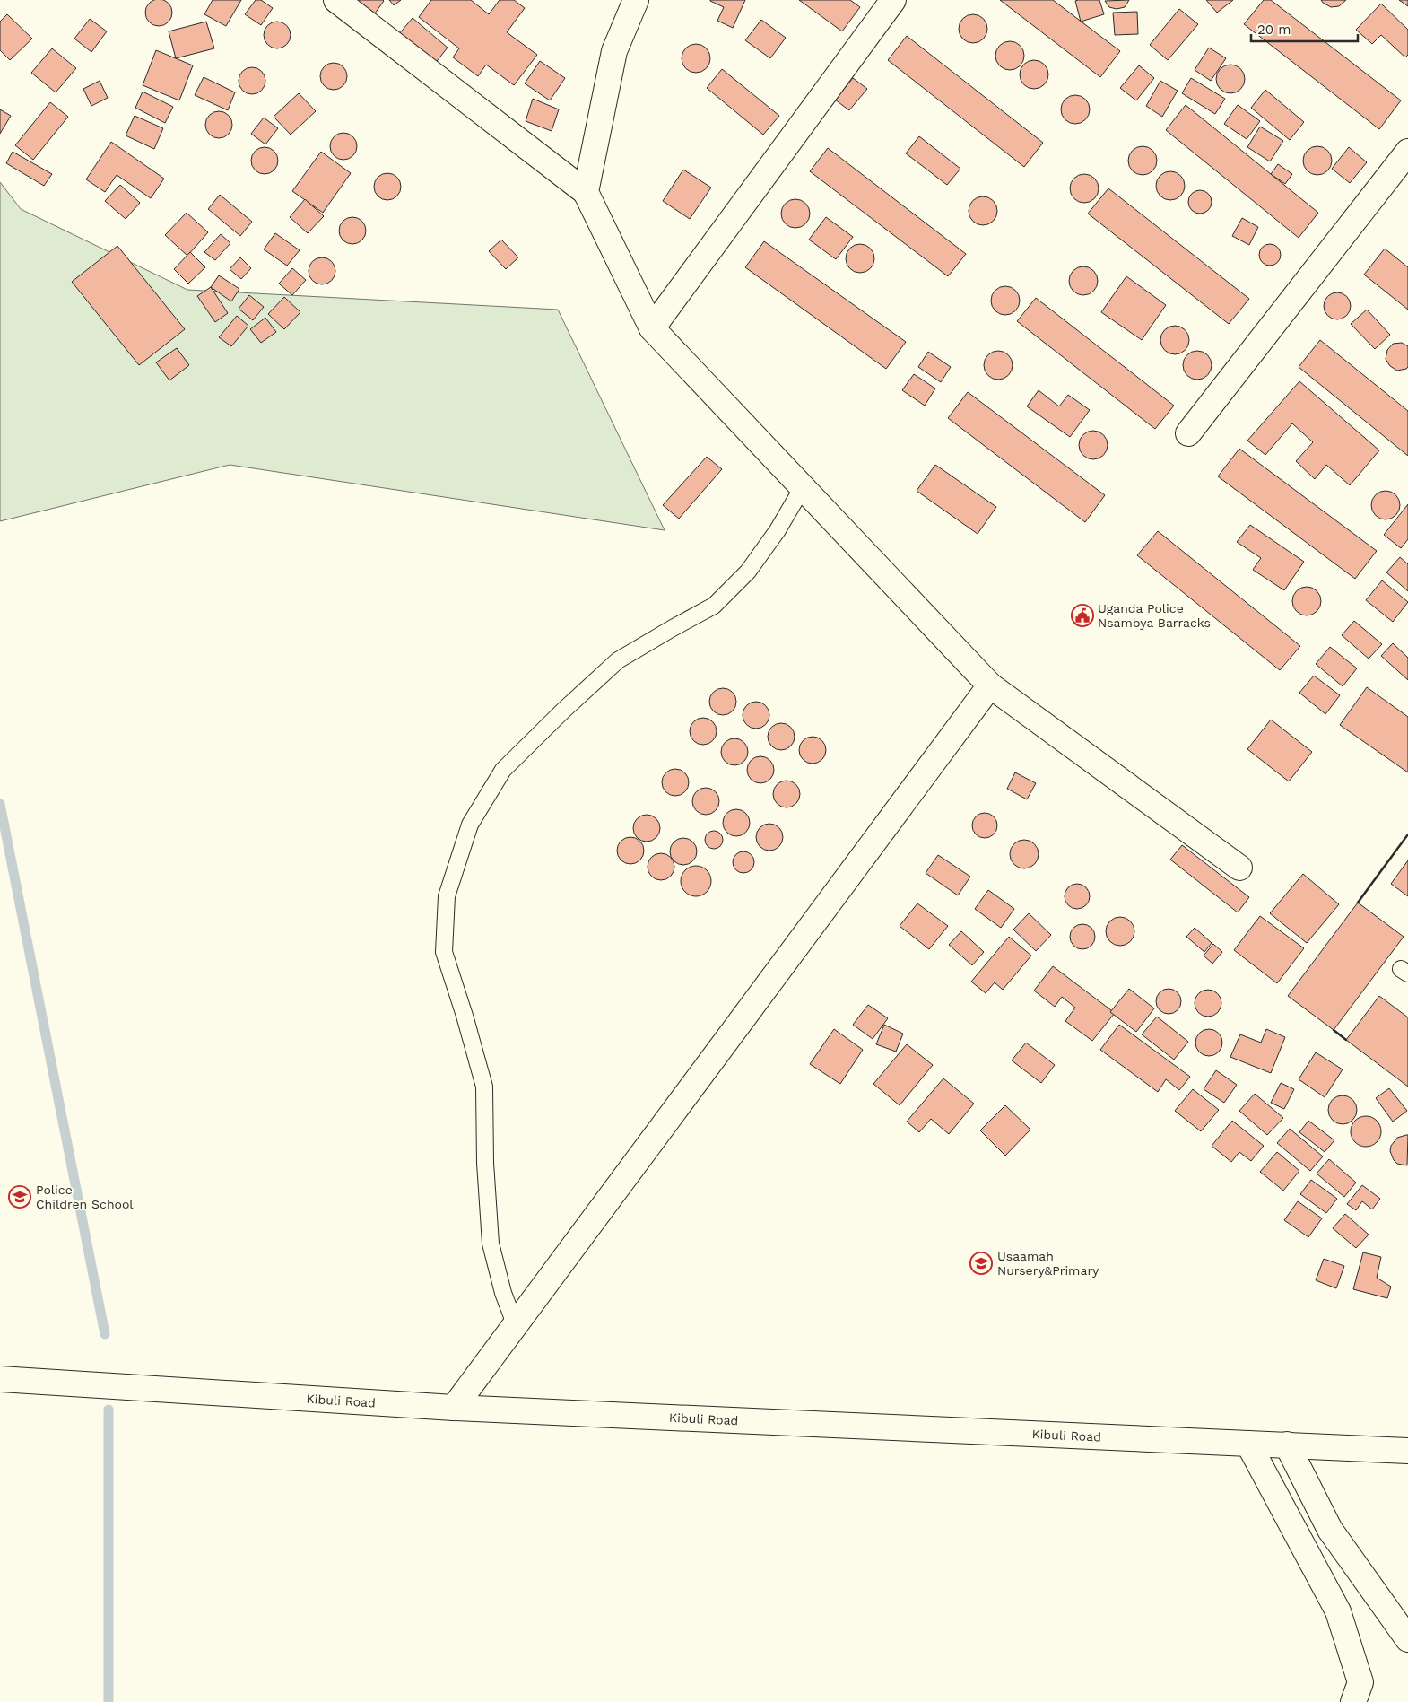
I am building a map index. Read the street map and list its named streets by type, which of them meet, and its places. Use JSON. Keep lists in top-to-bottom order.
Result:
{
  "streets": {
    "main road": ["Kibuli Road"]
  },
  "places": {
    "public building": ["Uganda Police Nsambya Barracks"],
    "school or university": ["Police Children School", "Usaamah Nursery&Primary"]
  },
  "scale_bar": "20 m"
}
